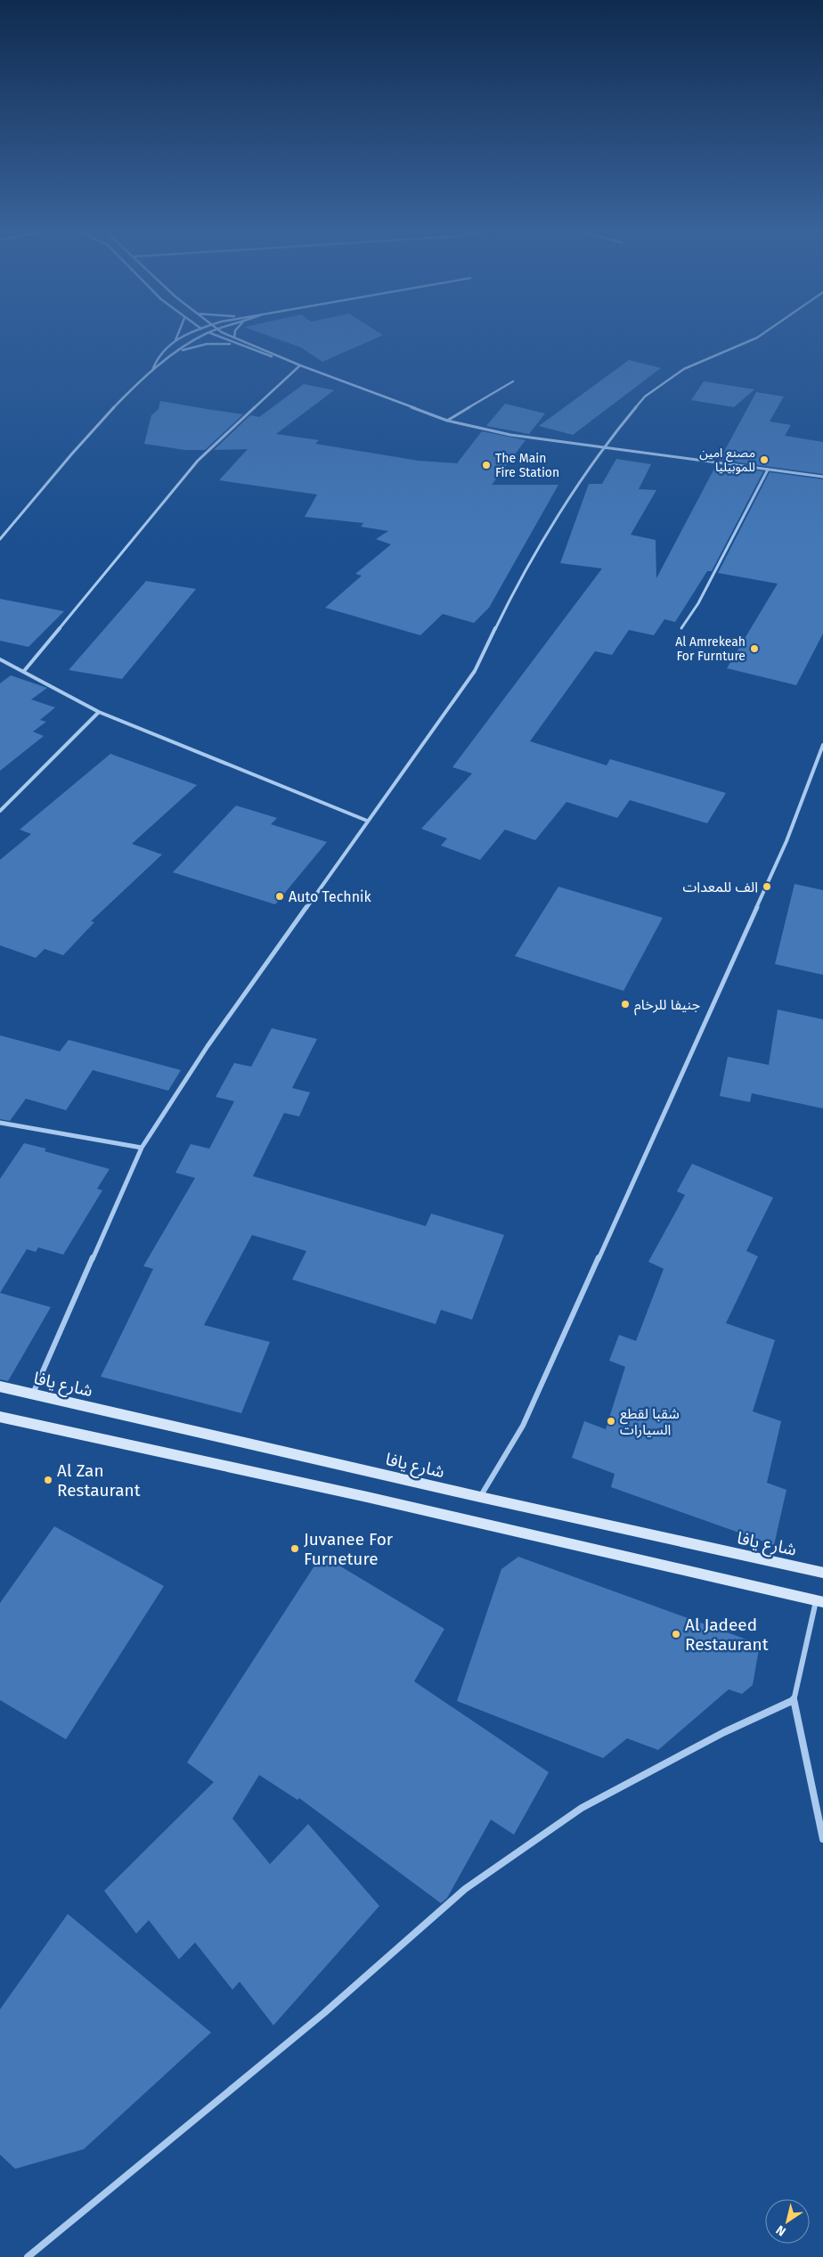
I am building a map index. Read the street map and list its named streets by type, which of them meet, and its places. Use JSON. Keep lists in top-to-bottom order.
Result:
{
  "streets": {
    "main road": ["شارع يافا"]
  },
  "places": [
    "مصنع امين للموبيليا",
    "The Main Fire Station",
    "Al Amrekeah For Furnture",
    "الف للمعدات",
    "Auto Technik",
    "جنيفا للرخام",
    "شقبا لقطع السيارات",
    "Al Zan Restaurant",
    "Juvanee For Furneture",
    "Al Jadeed Restaurant"
  ],
  "north": "bottom left"
}
